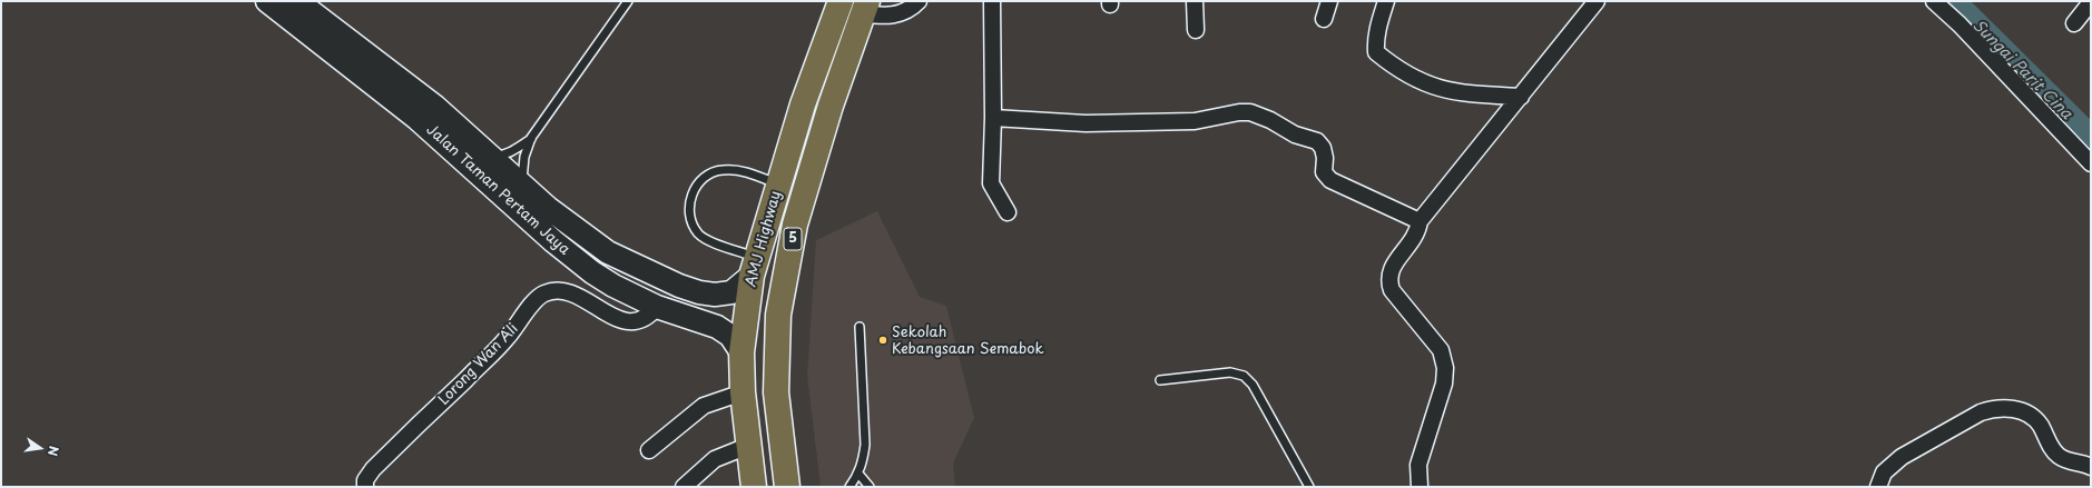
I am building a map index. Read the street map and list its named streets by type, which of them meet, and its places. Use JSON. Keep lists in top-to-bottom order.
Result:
{
  "streets": {
    "highway": ["AMJ Highway", "5"],
    "street": ["Jalan Taman Pertam Jaya", "Lorong Wan Ali"]
  },
  "crossings": [
    ["Jalan Taman Pertam Jaya", "AMJ Highway"],
    ["Jalan Taman Pertam Jaya", "Lorong Wan Ali"]
  ],
  "water": ["Sungai Parit Cina"],
  "places": ["Sekolah Kebangsaan Semabok"],
  "north": "right"
}
